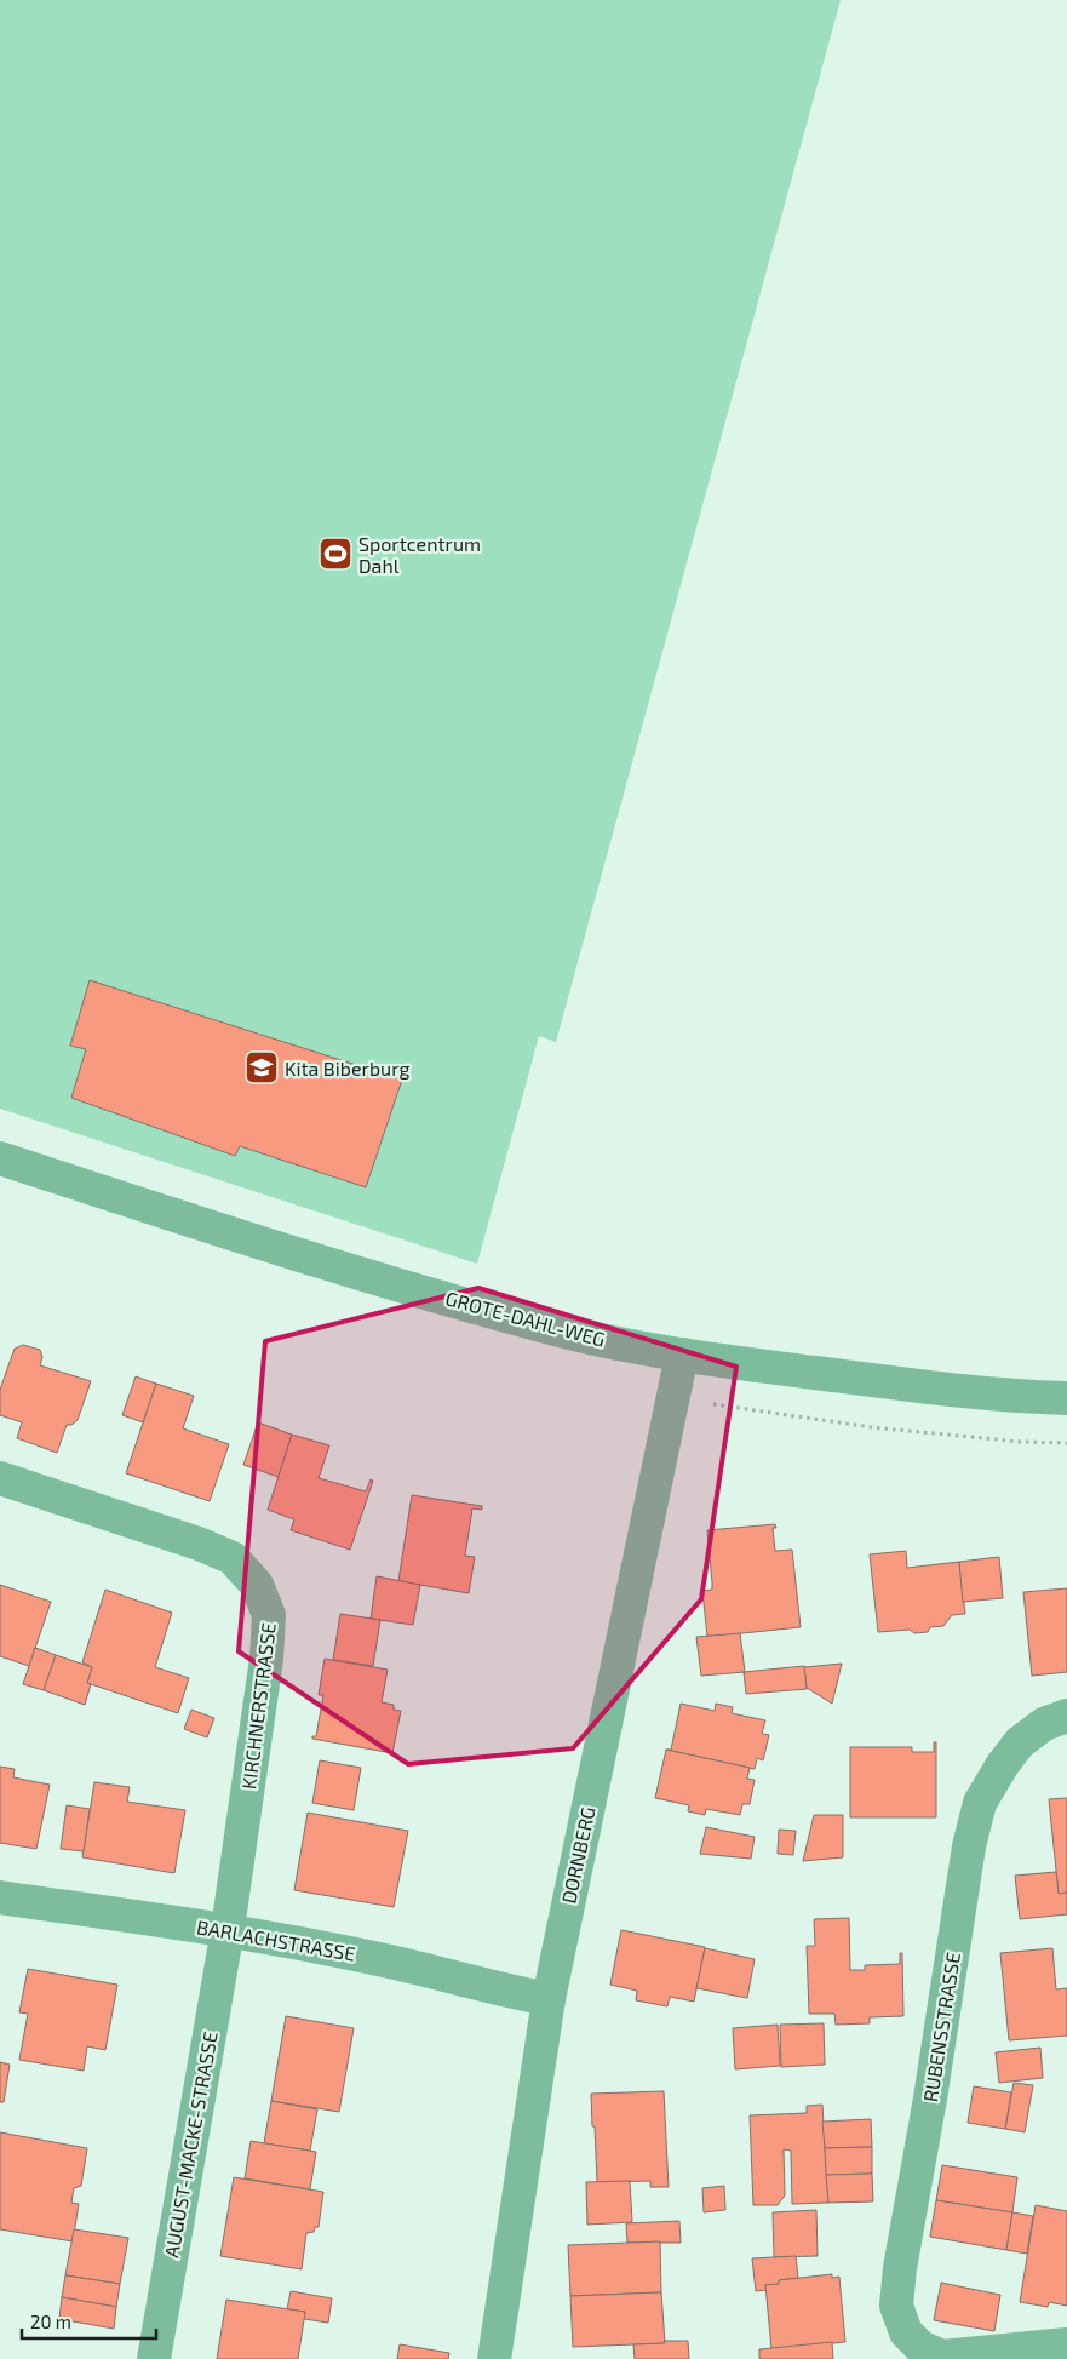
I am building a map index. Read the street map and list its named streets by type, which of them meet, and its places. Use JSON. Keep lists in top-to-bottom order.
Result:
{
  "streets": {
    "street": [
      "GROTE-DAHL-WEG",
      "KIRCHNERSTRASSE",
      "DORNBERG",
      "BARLACHSTRASSE",
      "RUBENSSTRASSE",
      "AUGUST-MACKE-STRASSE"
    ]
  },
  "crossings": [
    ["GROTE-DAHL-WEG", "DORNBERG"],
    ["KIRCHNERSTRASSE", "BARLACHSTRASSE"],
    ["KIRCHNERSTRASSE", "AUGUST-MACKE-STRASSE"],
    ["DORNBERG", "BARLACHSTRASSE"],
    ["BARLACHSTRASSE", "AUGUST-MACKE-STRASSE"]
  ],
  "places": {
    "sports": ["Sportcentrum Dahl"],
    "school or university": ["Kita Biberburg"]
  },
  "scale_bar": "20 m"
}
